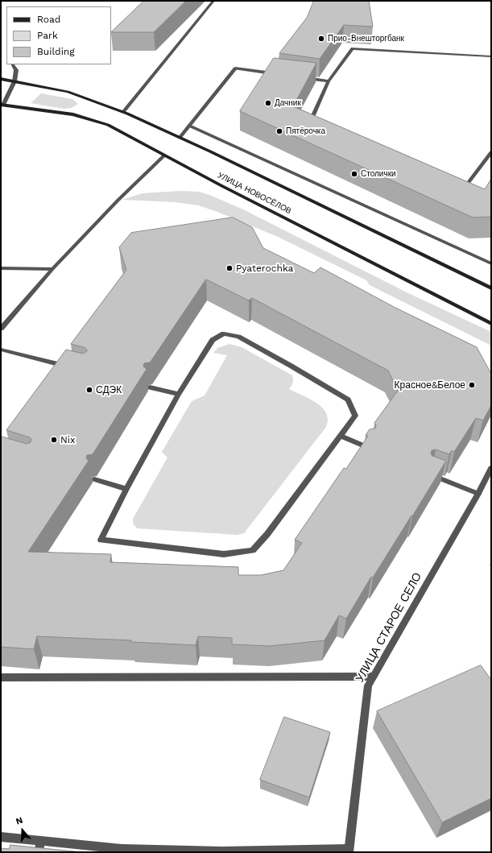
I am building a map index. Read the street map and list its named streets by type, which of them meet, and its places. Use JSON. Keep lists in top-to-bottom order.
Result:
{
  "streets": {
    "main road": ["УЛИЦА НОВОСЁЛОВ"],
    "street": ["УЛИЦА СТАРОЕ СЕЛО"]
  },
  "places": [
    "Прио-Внешторгбанк",
    "Дачник",
    "Пятёрочка",
    "Столички",
    "Pyaterochka",
    "Красное&Белое",
    "СДЭК",
    "Nix"
  ],
  "legend": ["Road", "Park", "Building"],
  "north": "top"
}
